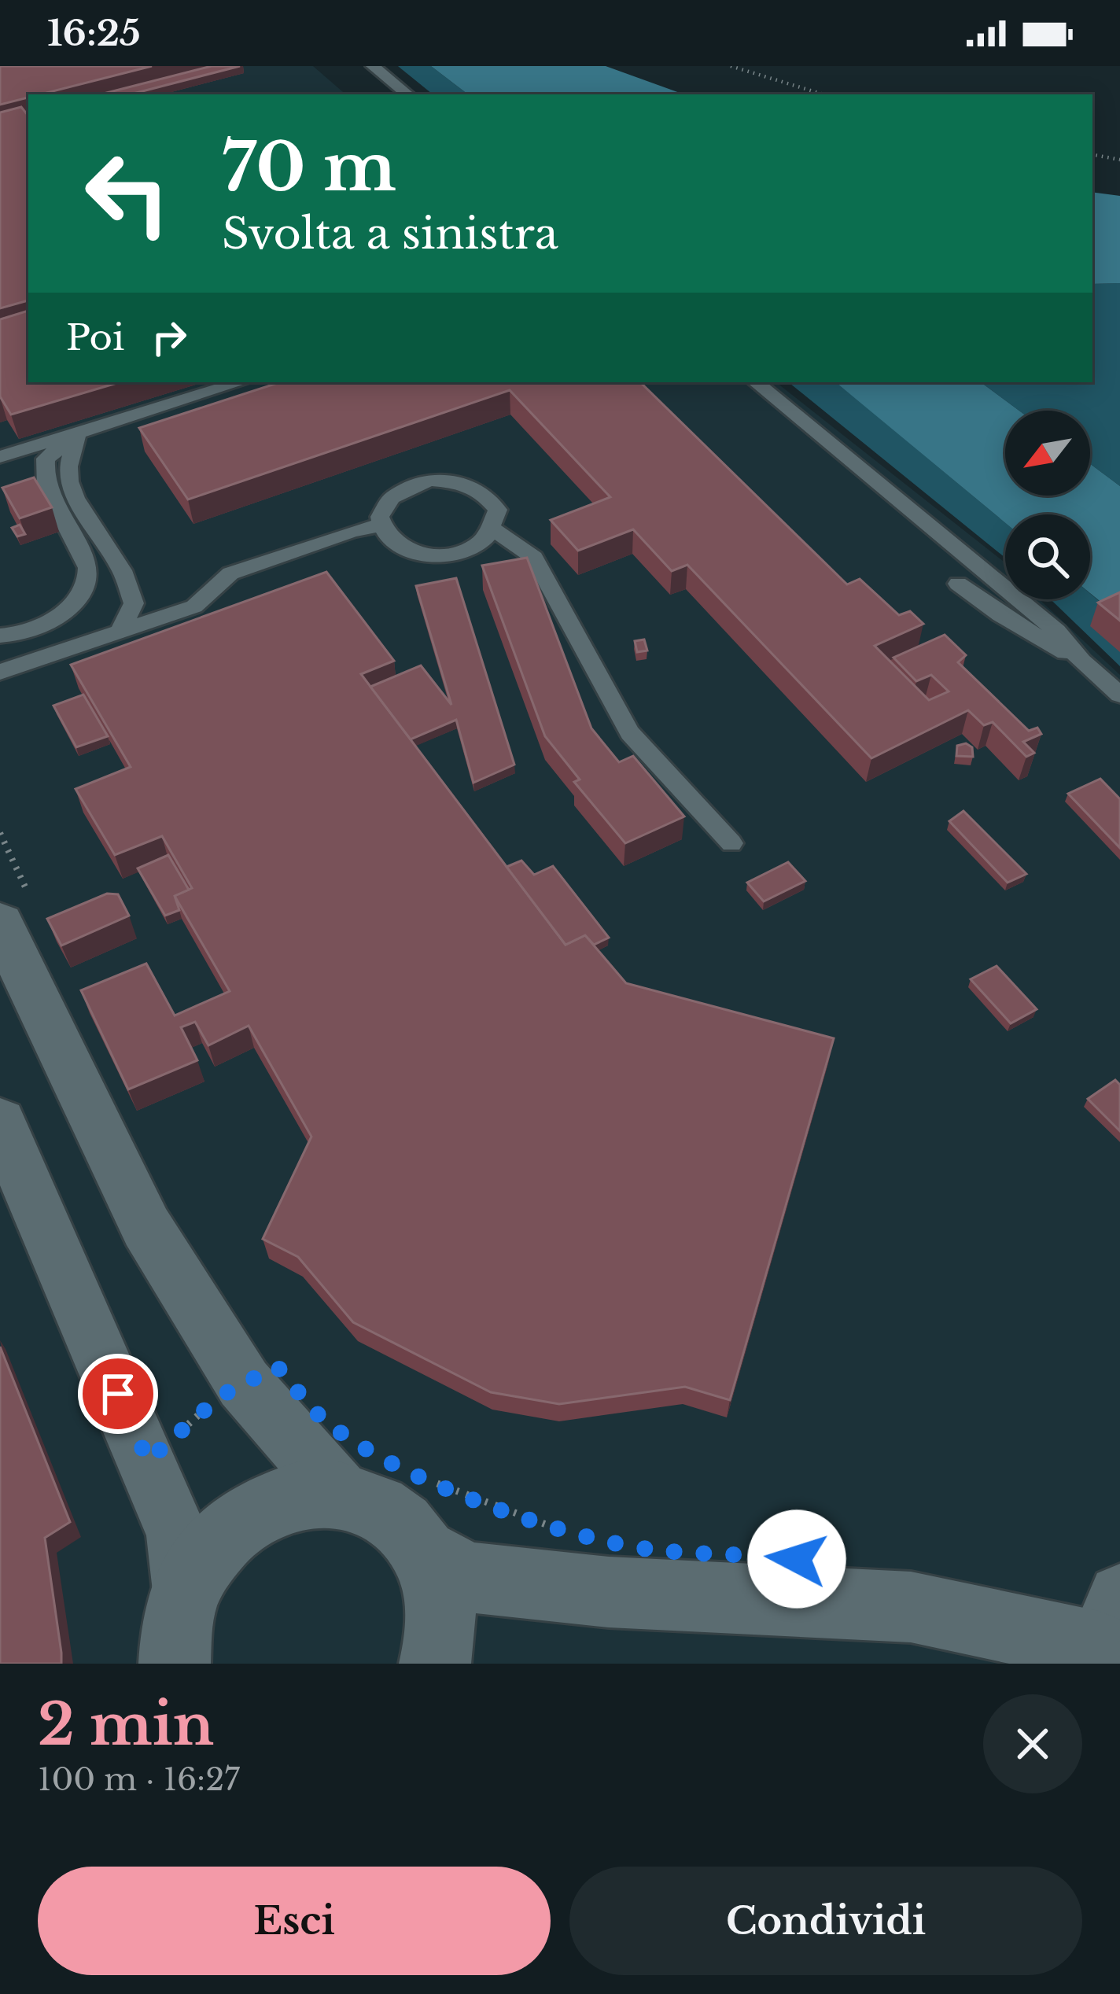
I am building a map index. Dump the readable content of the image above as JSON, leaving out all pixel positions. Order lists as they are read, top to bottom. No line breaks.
{"north":"bottom left","page":{"status":"16:25","turn":["70 m","Svolta a sinistra"],"then":"Poi","heading":["2 min","100 m · 16:27"],"buttons":["Esci","Condividi"]}}
